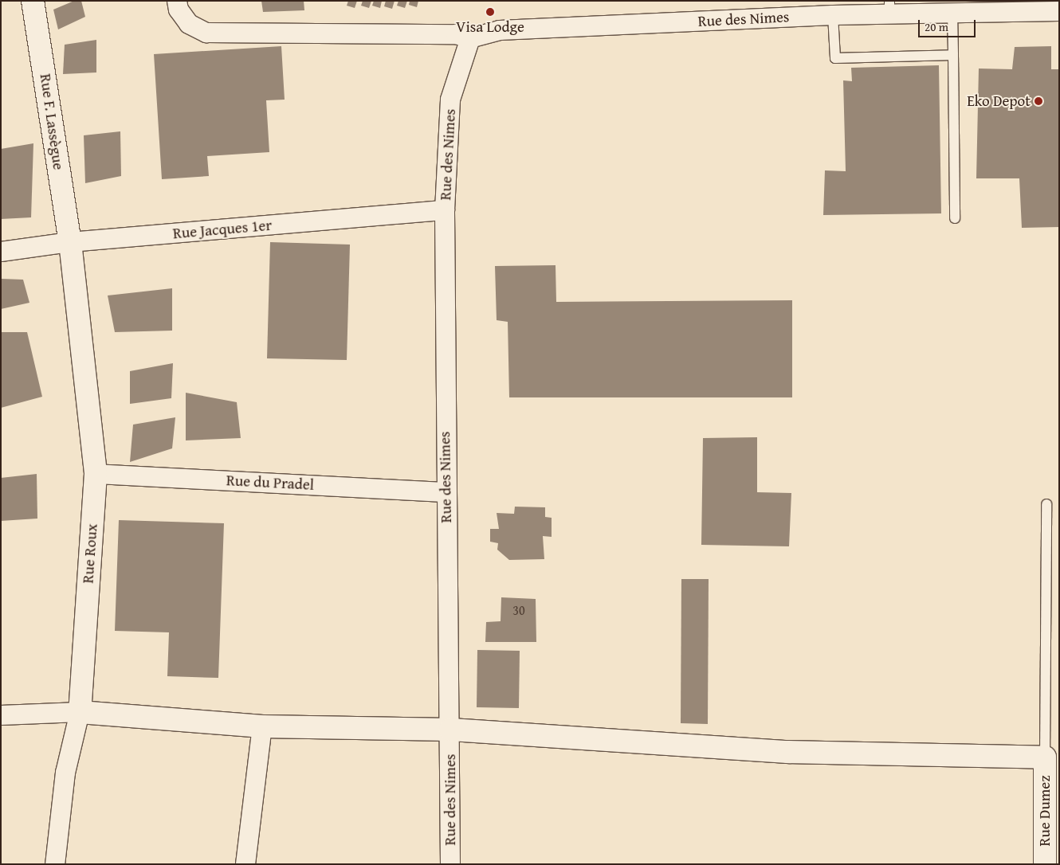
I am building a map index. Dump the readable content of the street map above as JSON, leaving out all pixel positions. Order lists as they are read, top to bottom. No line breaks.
{"streets":{"street":["Rue des Nimes","Rue F. Lassègue","Rue Jacques 1er","Rue du Pradel","Rue Roux","Rue Dumez"]},"crossings":[["Rue des Nimes","Rue Jacques 1er"],["Rue des Nimes","Rue du Pradel"],["Rue F. Lassègue","Rue Jacques 1er"],["Rue F. Lassègue","Rue Roux"],["Rue Jacques 1er","Rue Roux"],["Rue du Pradel","Rue Roux"]],"places":["Visa Lodge","Eko Depot"],"house_numbers":["30"],"scale_bar":"20 m"}
